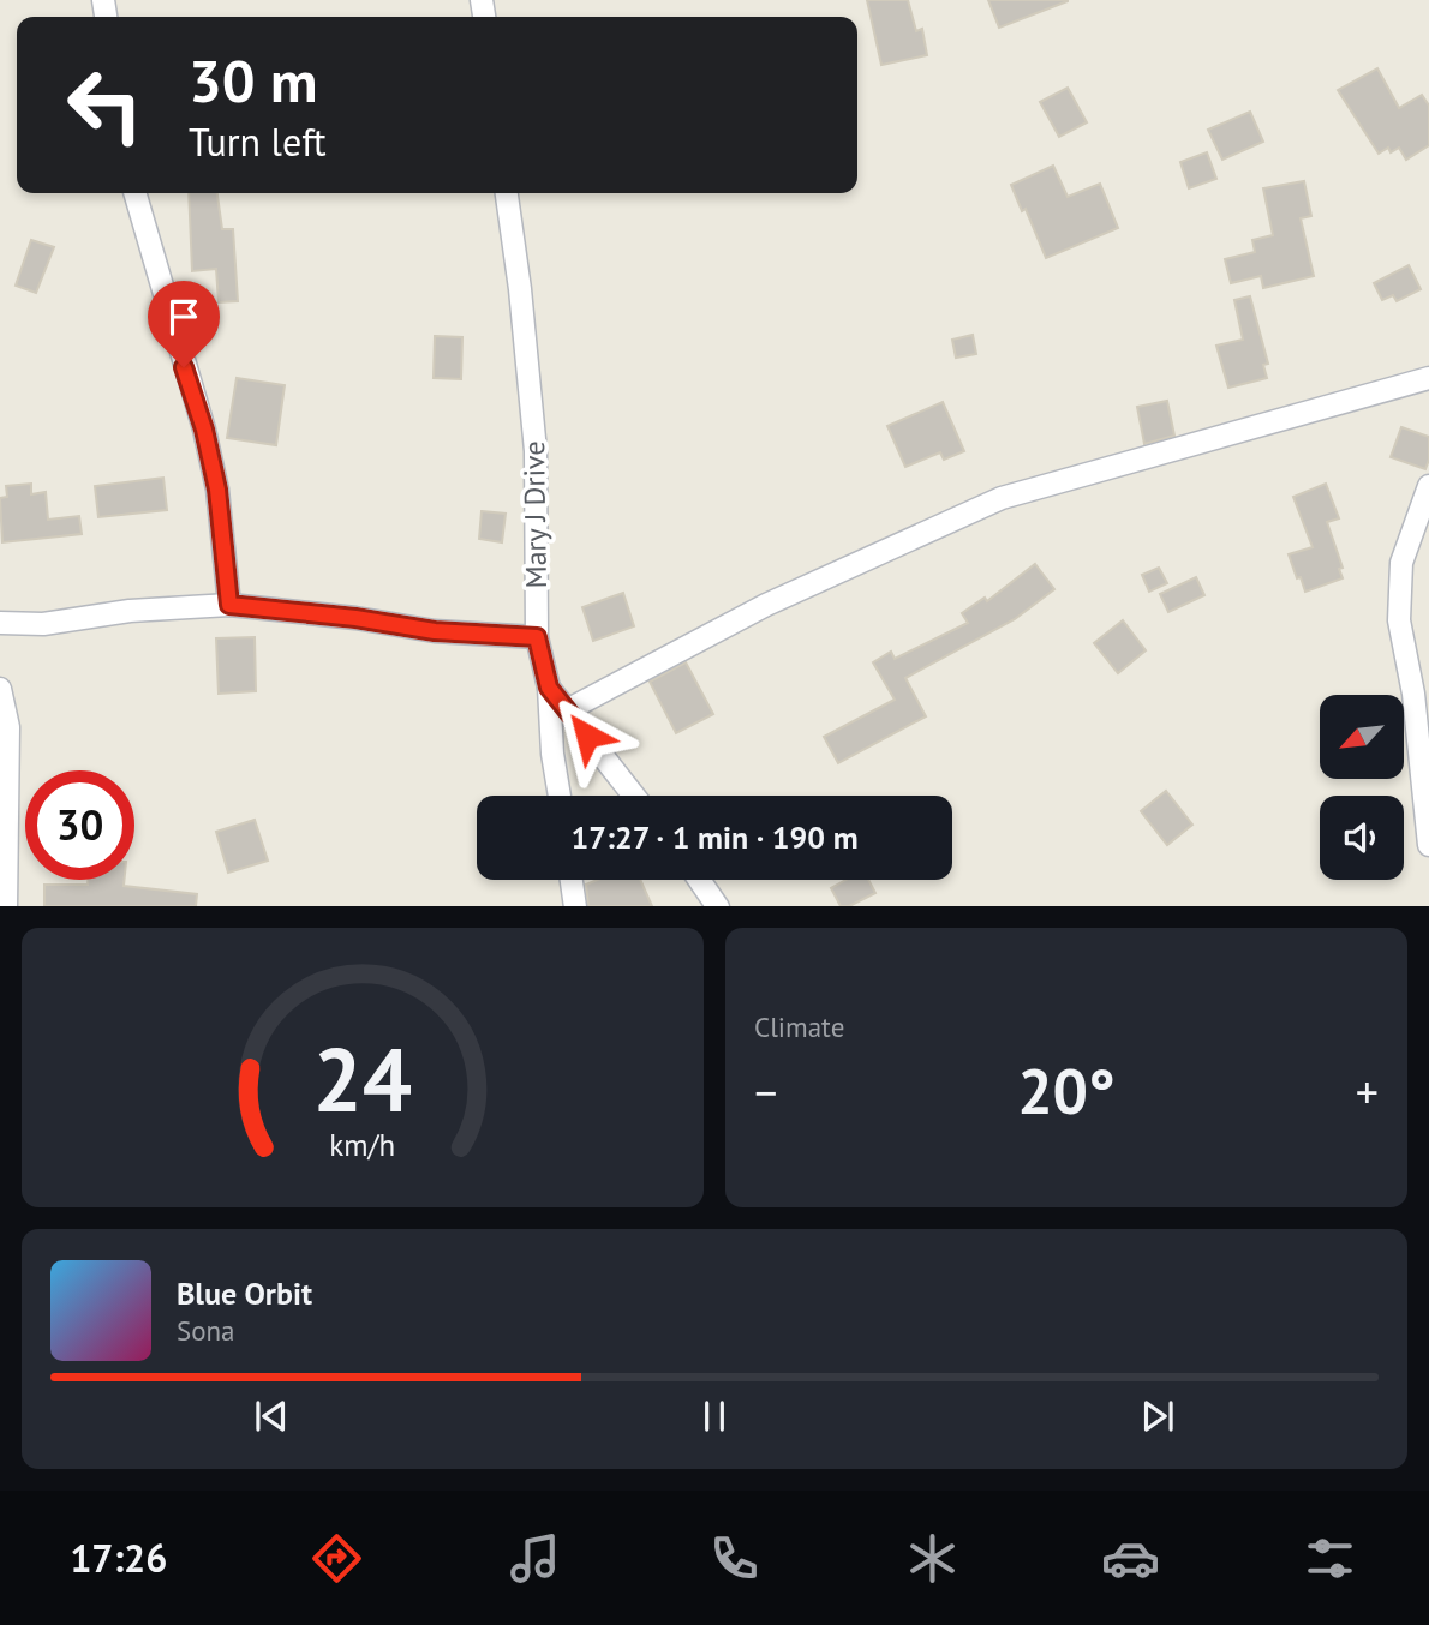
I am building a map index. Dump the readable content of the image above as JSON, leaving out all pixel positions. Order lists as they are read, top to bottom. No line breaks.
{"streets":{"street":["Mary J Drive"]},"north":"bottom left","page":{"turn":["30 m","Turn left"],"limit":"30","trip":"17:27 · 1 min · 190 m","tile":"Climate","heat":["−","20°","+"],"song":["Blue Orbit","Sona"],"tabs":"17:26","gauge":["24","km/h"]}}
